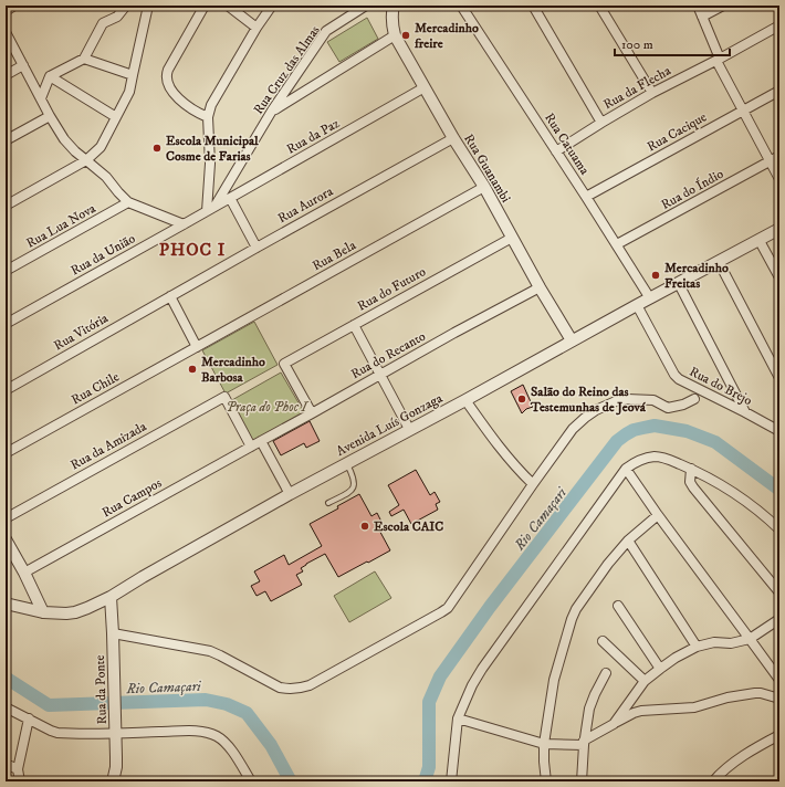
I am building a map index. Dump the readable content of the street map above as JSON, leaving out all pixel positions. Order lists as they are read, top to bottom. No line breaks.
{"streets":{"street":["Rua Cruz das Almas","Rua da Flecha","Rua Cacique","Rua da Paz","Rua Catuama","Rua Guanambi","Rua do Índio","Rua Aurora","Rua Lua Nova","Rua da União","Rua Bela","Rua do Futuro","Rua Vitória","Rua do Recanto","Rua do Brejo","Rua Chile","Avenida Luís Gonzaga","Rua da Amizada","Rua Campos","Rua da Ponte"]},"crossings":[["Rua Cruz das Almas","Rua da Paz"],["Rua Cruz das Almas","Rua da União"],["Rua da Flecha","Rua Catuama"],["Rua Cacique","Rua Catuama"],["Rua da Paz","Rua Guanambi"],["Rua da Paz","Rua da União"],["Rua Catuama","Rua do Índio"],["Rua Catuama","Avenida Luís Gonzaga"],["Rua Guanambi","Rua Aurora"],["Rua Guanambi","Rua Bela"],["Rua Guanambi","Rua do Futuro"],["Rua Guanambi","Rua do Recanto"],["Rua Guanambi","Avenida Luís Gonzaga"],["Rua Aurora","Rua Vitória"],["Rua Bela","Rua Chile"],["Rua do Futuro","Rua do Recanto"],["Rua do Recanto","Rua da Amizada"],["Rua do Recanto","Rua Campos"],["Rua do Brejo","Avenida Luís Gonzaga"],["Avenida Luís Gonzaga","Rua da Ponte"],["Rua da Amizada","Rua Campos"]],"districts":["PHOC I"],"water":["Rio Camaçari"],"parks":["Praça do Phoc I"],"places":["Mercadinho freire","Escola Municipal Cosme de Farias","Mercadinho Freitas","Mercadinho Barbosa","Salão do Reino das Testemunhas de Jeová","Escola CAIC"],"scale_bar":"100 m"}
